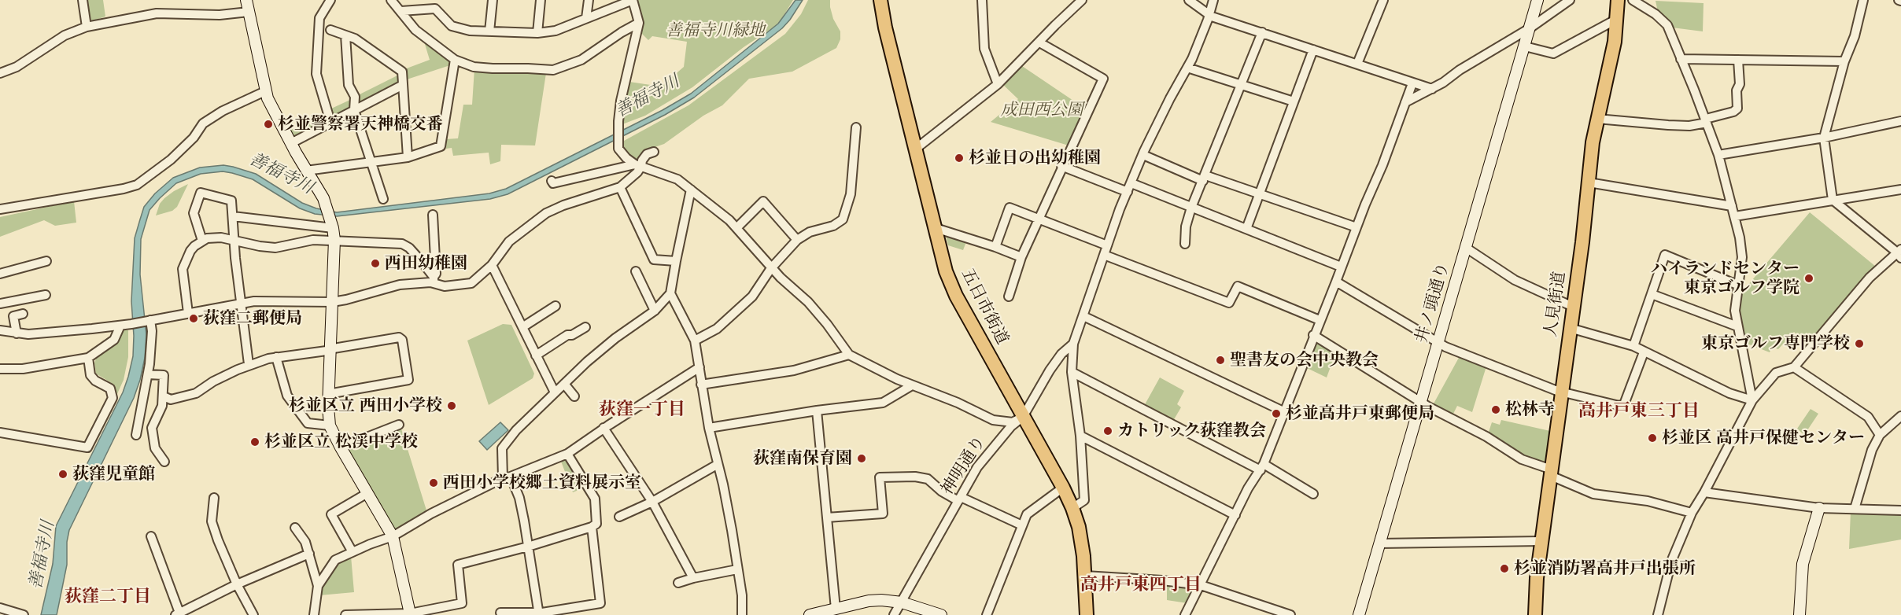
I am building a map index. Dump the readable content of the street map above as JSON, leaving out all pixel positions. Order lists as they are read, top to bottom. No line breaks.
{"streets":{"main road":["人見街道","五日市街道"],"street":["井ノ頭通り","神明通り"]},"crossings":[["五日市街道","神明通り"]],"districts":["荻窪一丁目","高井戸東三丁目","高井戸東四丁目","荻窪二丁目"],"water":["善福寺川"],"parks":["善福寺川緑地","成田西公園"],"places":["杉並警察署天神橋交番","杉並日の出幼稚園","西田幼稚園","ハイランドセンター 東京ゴルフ学院","荻窪二郵便局","東京ゴルフ専門学校","聖書友の会中央教会","杉並区立 西田小学校","松林寺","杉並高井戸東郵便局","カトリック荻窪教会","杉並区 高井戸保健センター","杉並区立 松渓中学校","荻窪南保育園","荻窪児童館","西田小学校郷土資料展示室","杉並消防署高井戸出張所"]}
